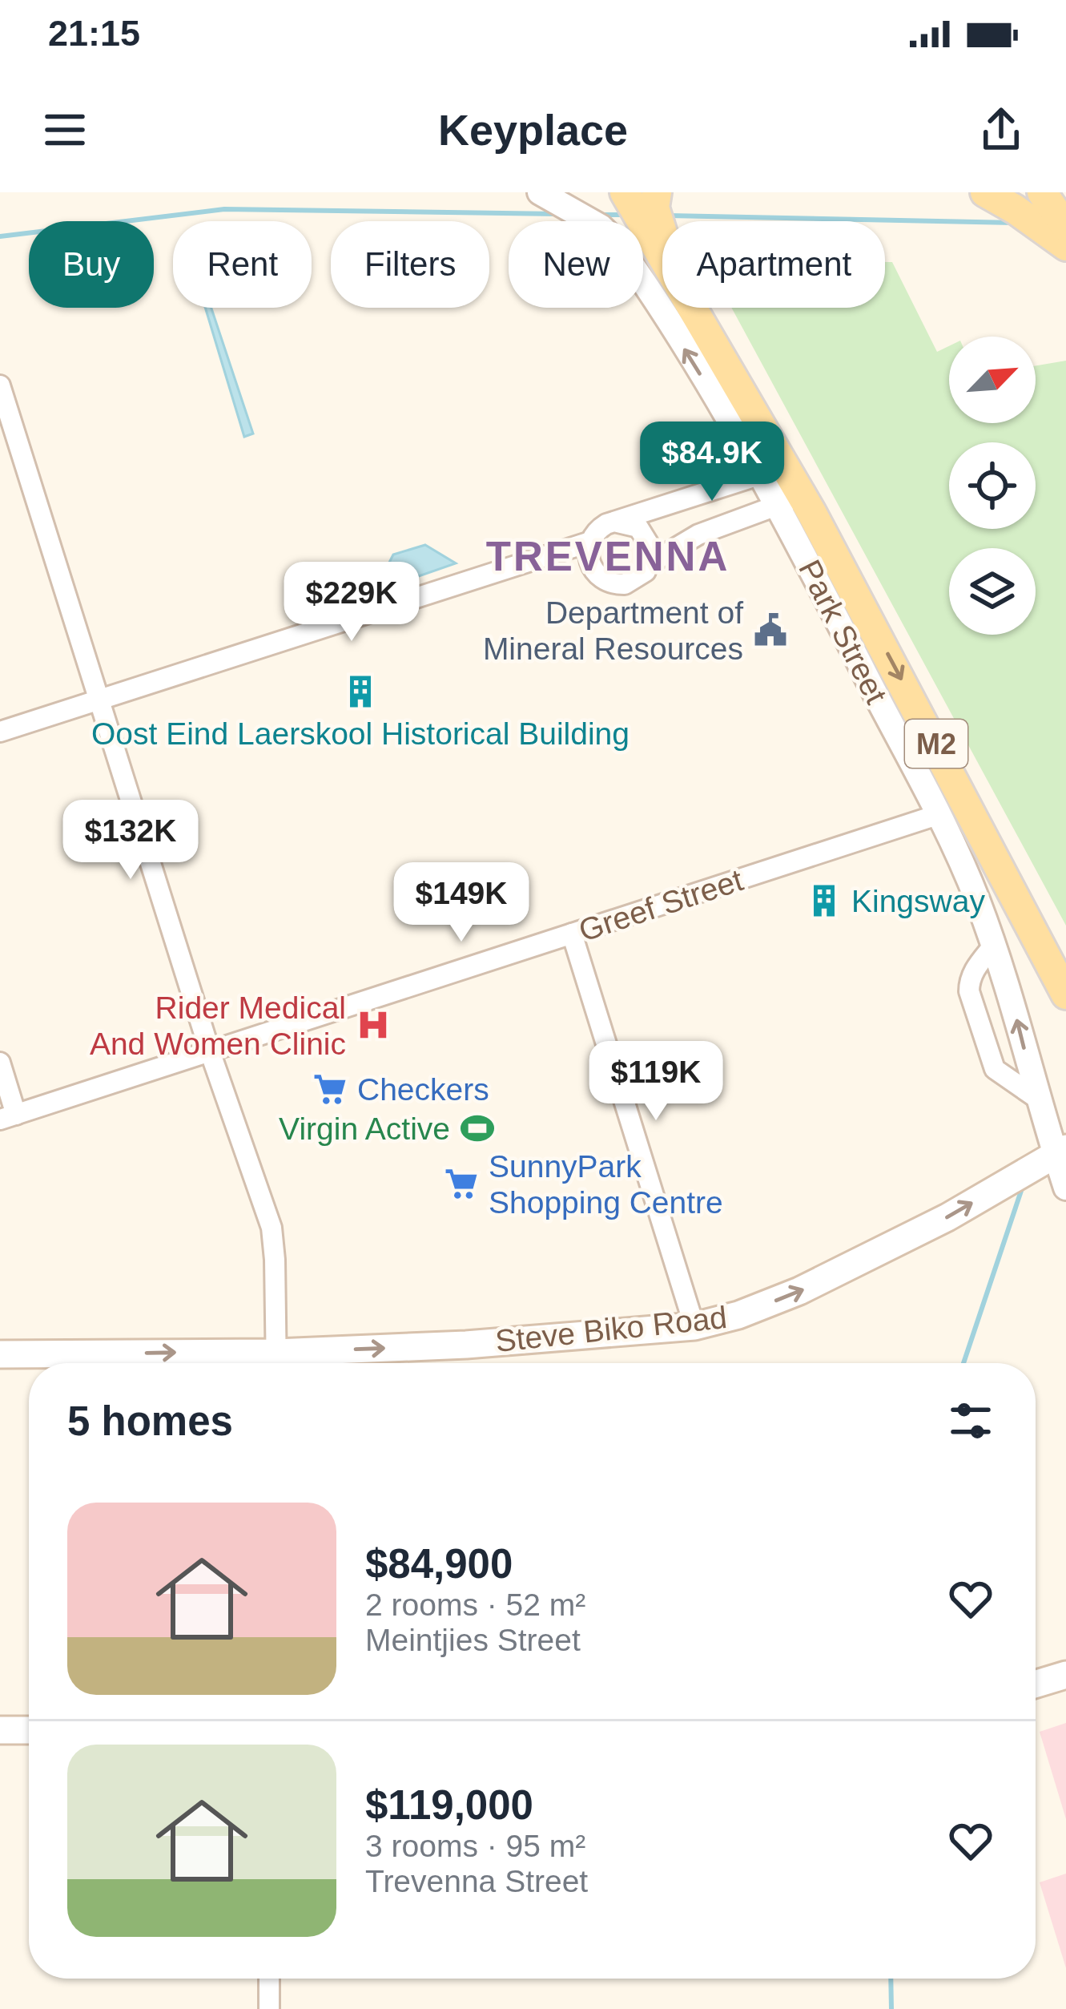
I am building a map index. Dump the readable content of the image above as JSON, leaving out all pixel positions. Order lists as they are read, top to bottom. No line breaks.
{"streets":{"main road":["M2","Steve Biko Road"],"street":["Park Street","Greef Street"]},"crossings":[["Park Street","M2"],["Park Street","Greef Street"],["Park Street","Steve Biko Road"]],"one_way":["Steve Biko Road"],"districts":["TREVENNA"],"places":{"public building":["Department of Mineral Resources"],"building":["Oost Eind Laerskool Historical Building","Kingsway"],"hospital":["Rider Medical And Women Clinic"],"supermarket":["Checkers","SunnyPark Shopping Centre"],"sports":["Virgin Active"]},"north":"top right","page":{"status":"21:15","header":"Keyplace","chip":["Buy","Rent","Filters","New","Apartment"],"price":["$84.9K","$229K","$132K","$149K","$119K"],"heading":"5 homes","list":[{"name":"$84,900","note":"2 rooms · 52 m² · Meintjies Street"},{"name":"$119,000","note":"3 rooms · 95 m² · Trevenna Street"}]}}
